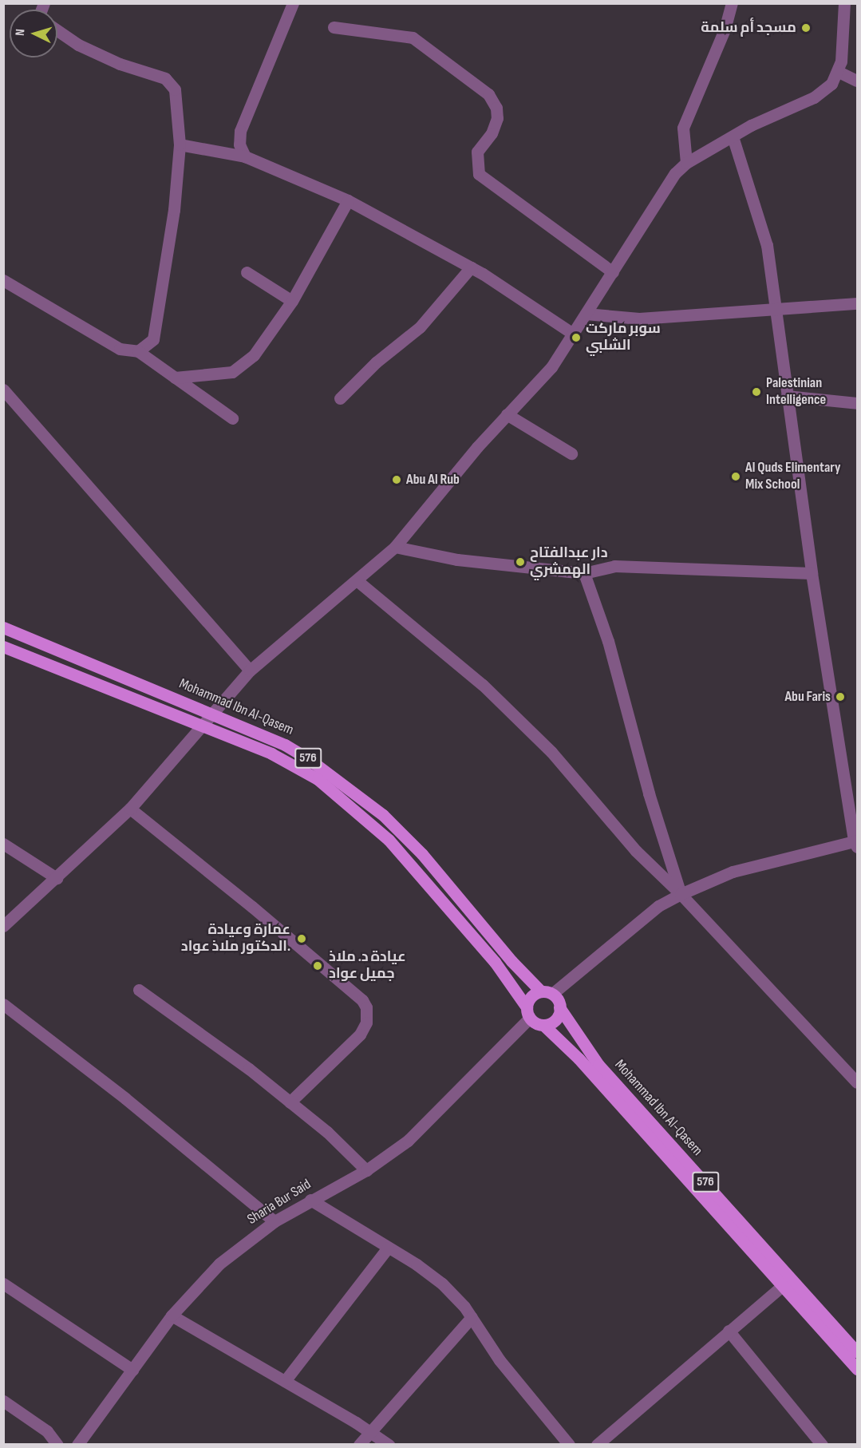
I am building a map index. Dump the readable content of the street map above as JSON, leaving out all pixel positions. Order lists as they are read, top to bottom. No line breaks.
{"streets":{"main road":["Mohammad Ibn Al-Qasem","576"],"street":["Sharia Bur Said"]},"crossings":[["Mohammad Ibn Al-Qasem","Sharia Bur Said"]],"places":["مسجد أم سلمة","سوبر ماركت الشلبي","Palestinian Intelligence","Al Quds Elimentary Mix School","Abu Al Rub","دار عبدالفتاح الهمشري","Abu Faris","عمارة وعيادة الدكتور ملاذ عواد.","عيادة د. ملاذ جميل عواد"],"north":"left"}
